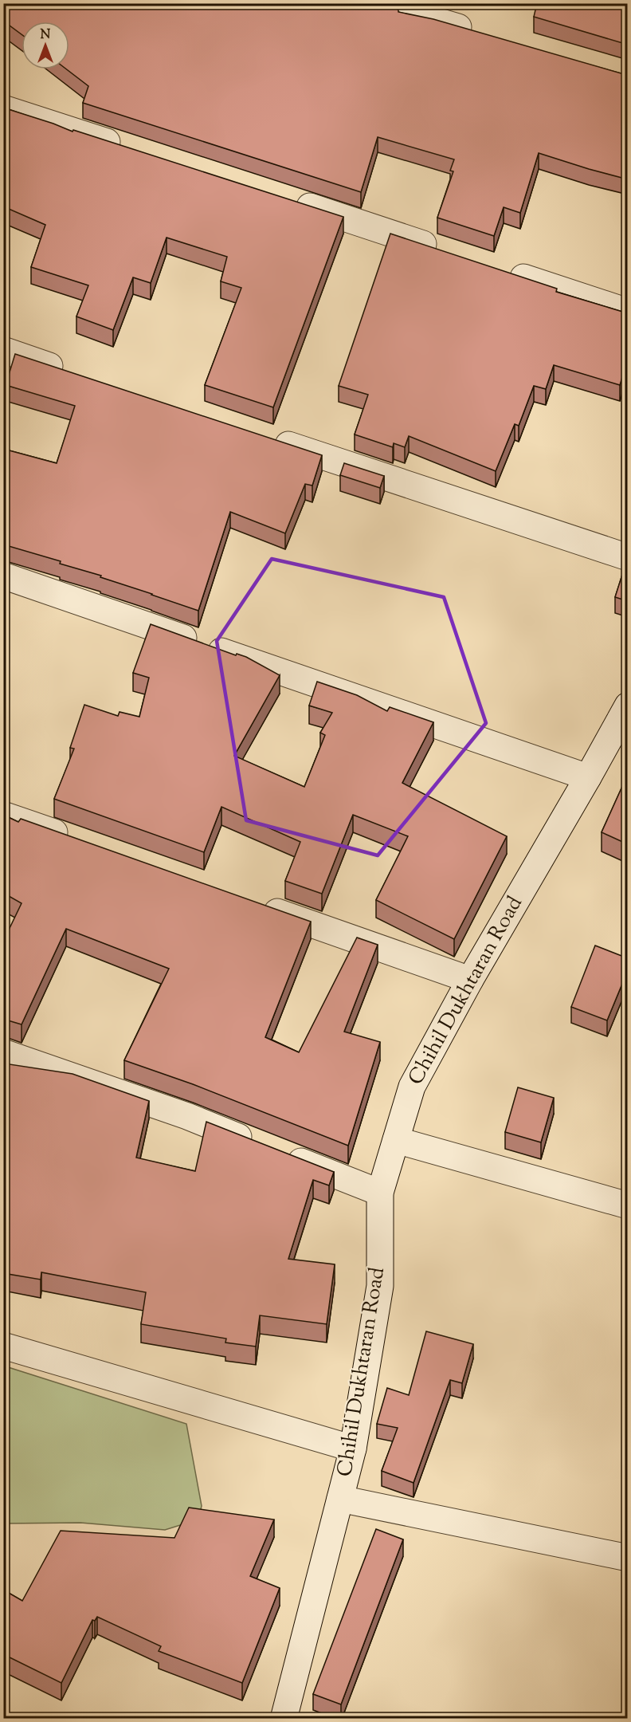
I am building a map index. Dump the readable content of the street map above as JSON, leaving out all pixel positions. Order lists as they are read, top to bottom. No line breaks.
{"streets":{"street":["Chihil Dukhtaran Road"]},"north":"top"}
